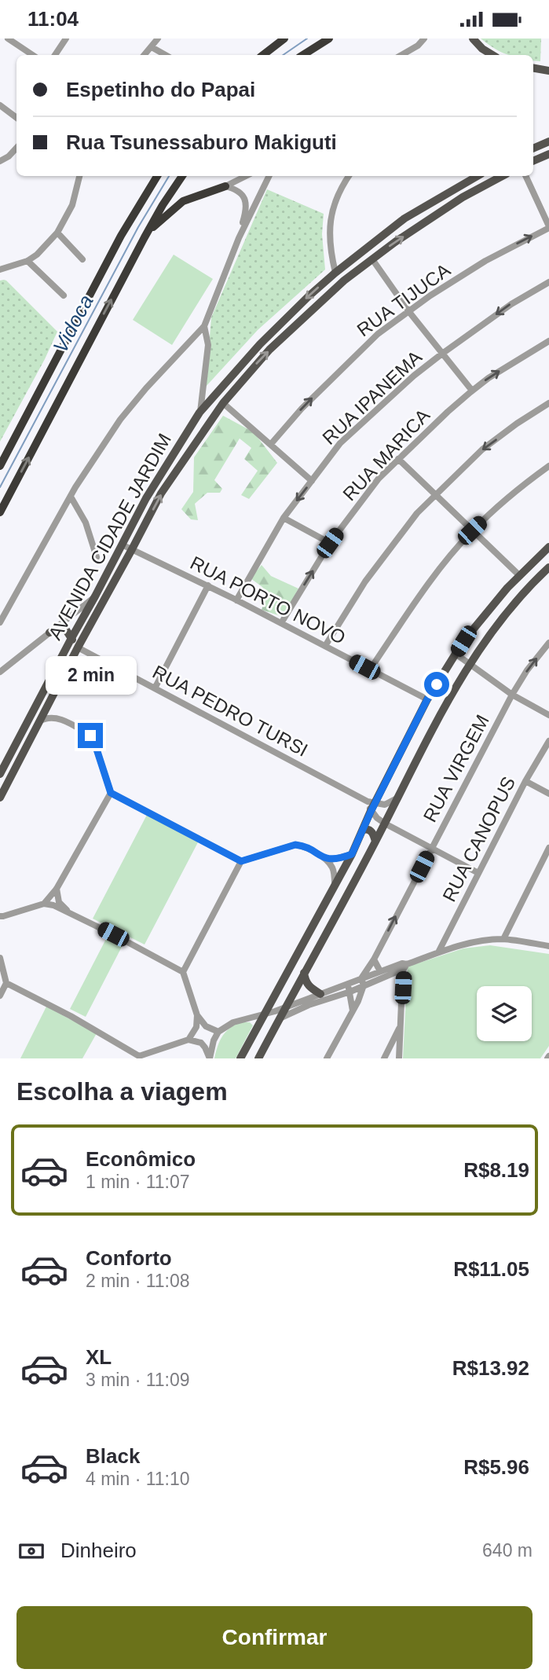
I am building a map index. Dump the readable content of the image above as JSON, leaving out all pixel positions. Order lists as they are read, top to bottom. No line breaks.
{"streets":{"main road":["AVENIDA CIDADE JARDIM"],"street":["RUA TIJUCA","RUA IPANEMA","RUA MARICA","RUA PORTO NOVO","RUA PEDRO TURSI","RUA VIRGEM","RUA CANOPUS"]},"crossings":[["RUA IPANEMA","RUA PORTO NOVO"],["RUA MARICA","RUA PORTO NOVO"],["AVENIDA CIDADE JARDIM","RUA PORTO NOVO"],["AVENIDA CIDADE JARDIM","RUA PEDRO TURSI"]],"one_way":["RUA TIJUCA","RUA IPANEMA","RUA VIRGEM"],"water":["Vidoca"],"page":{"status":"11:04","banner":["Espetinho do Papai","Rua Tsunessaburo Makiguti"],"bubble":"2 min","heading":"Escolha a viagem","list":[{"name":"Econômico","note":"1 min · 11:07","value":"R$8.19"},{"name":"Conforto","note":"2 min · 11:08","value":"R$11.05"},{"name":"XL","note":"3 min · 11:09","value":"R$13.92"},{"name":"Black","note":"4 min · 11:10","value":"R$5.96"}],"pay":["Dinheiro","640 m"],"buttons":"Confirmar"}}
